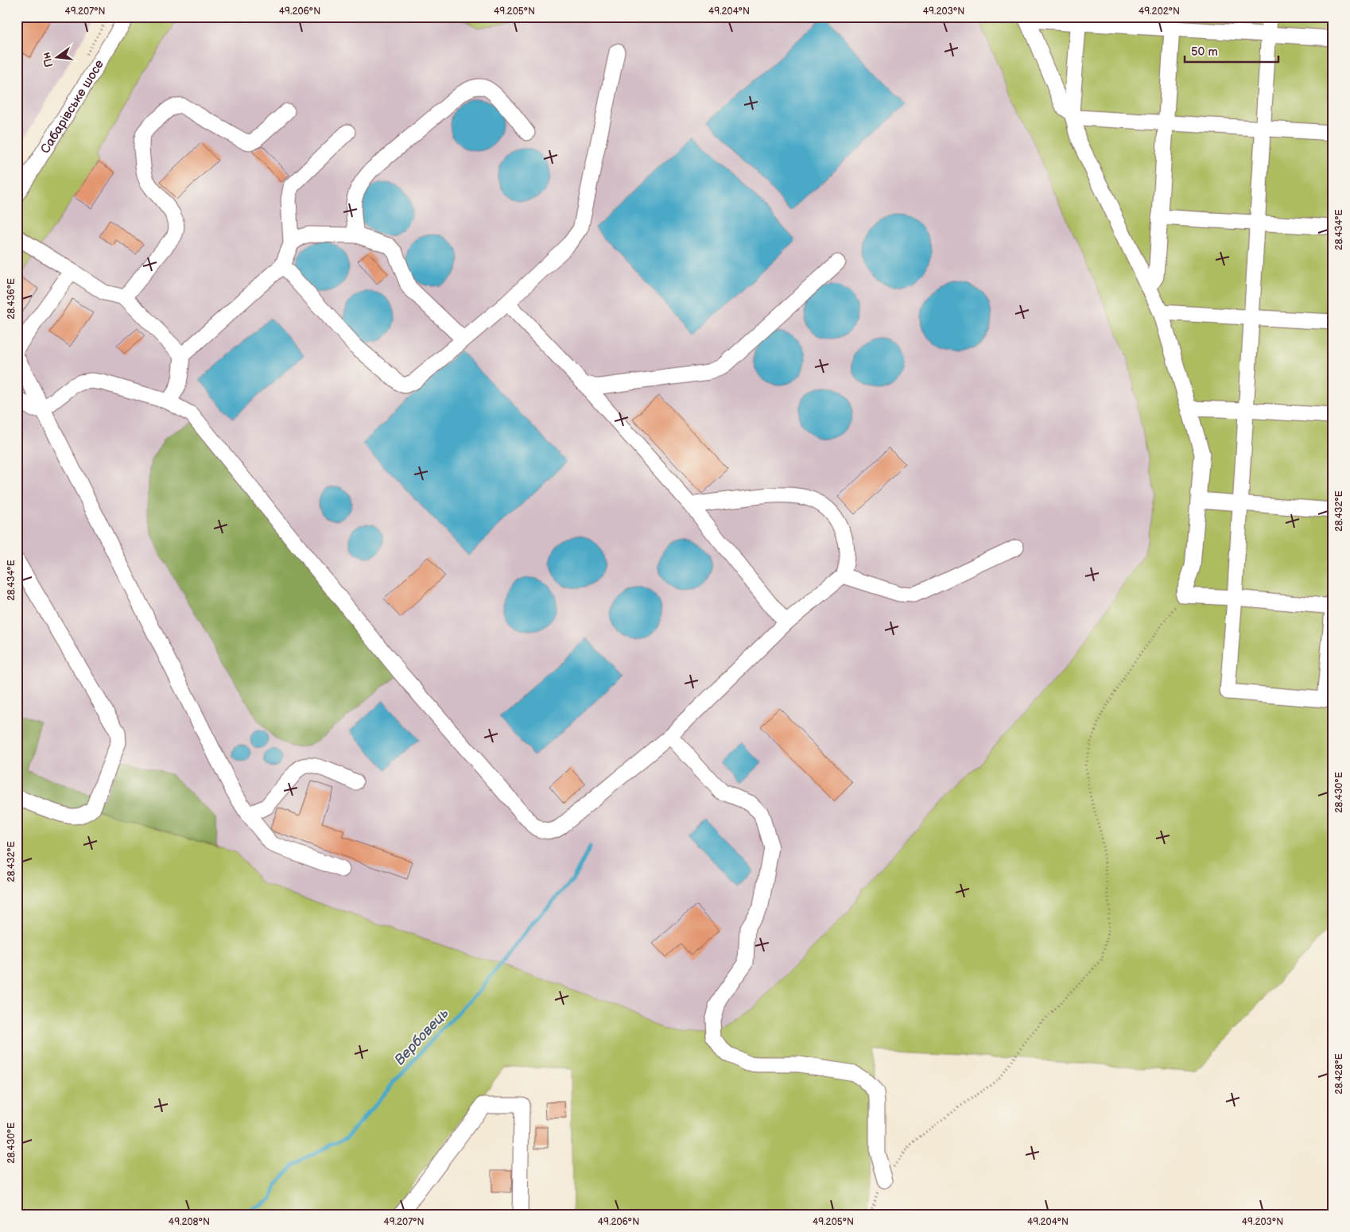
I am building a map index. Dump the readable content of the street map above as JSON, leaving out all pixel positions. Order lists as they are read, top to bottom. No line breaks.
{"streets":{"street":["Сабарівське шосе"]},"water":["Вербовець"],"scale_bar":"50 m","north":"left","coordinates":["49.207°N","49.206°N","49.205°N","49.204°N","49.203°N","49.202°N","28.434°E","28.436°E","28.432°E","28.430°E","28.428°E","49.208°N"]}
